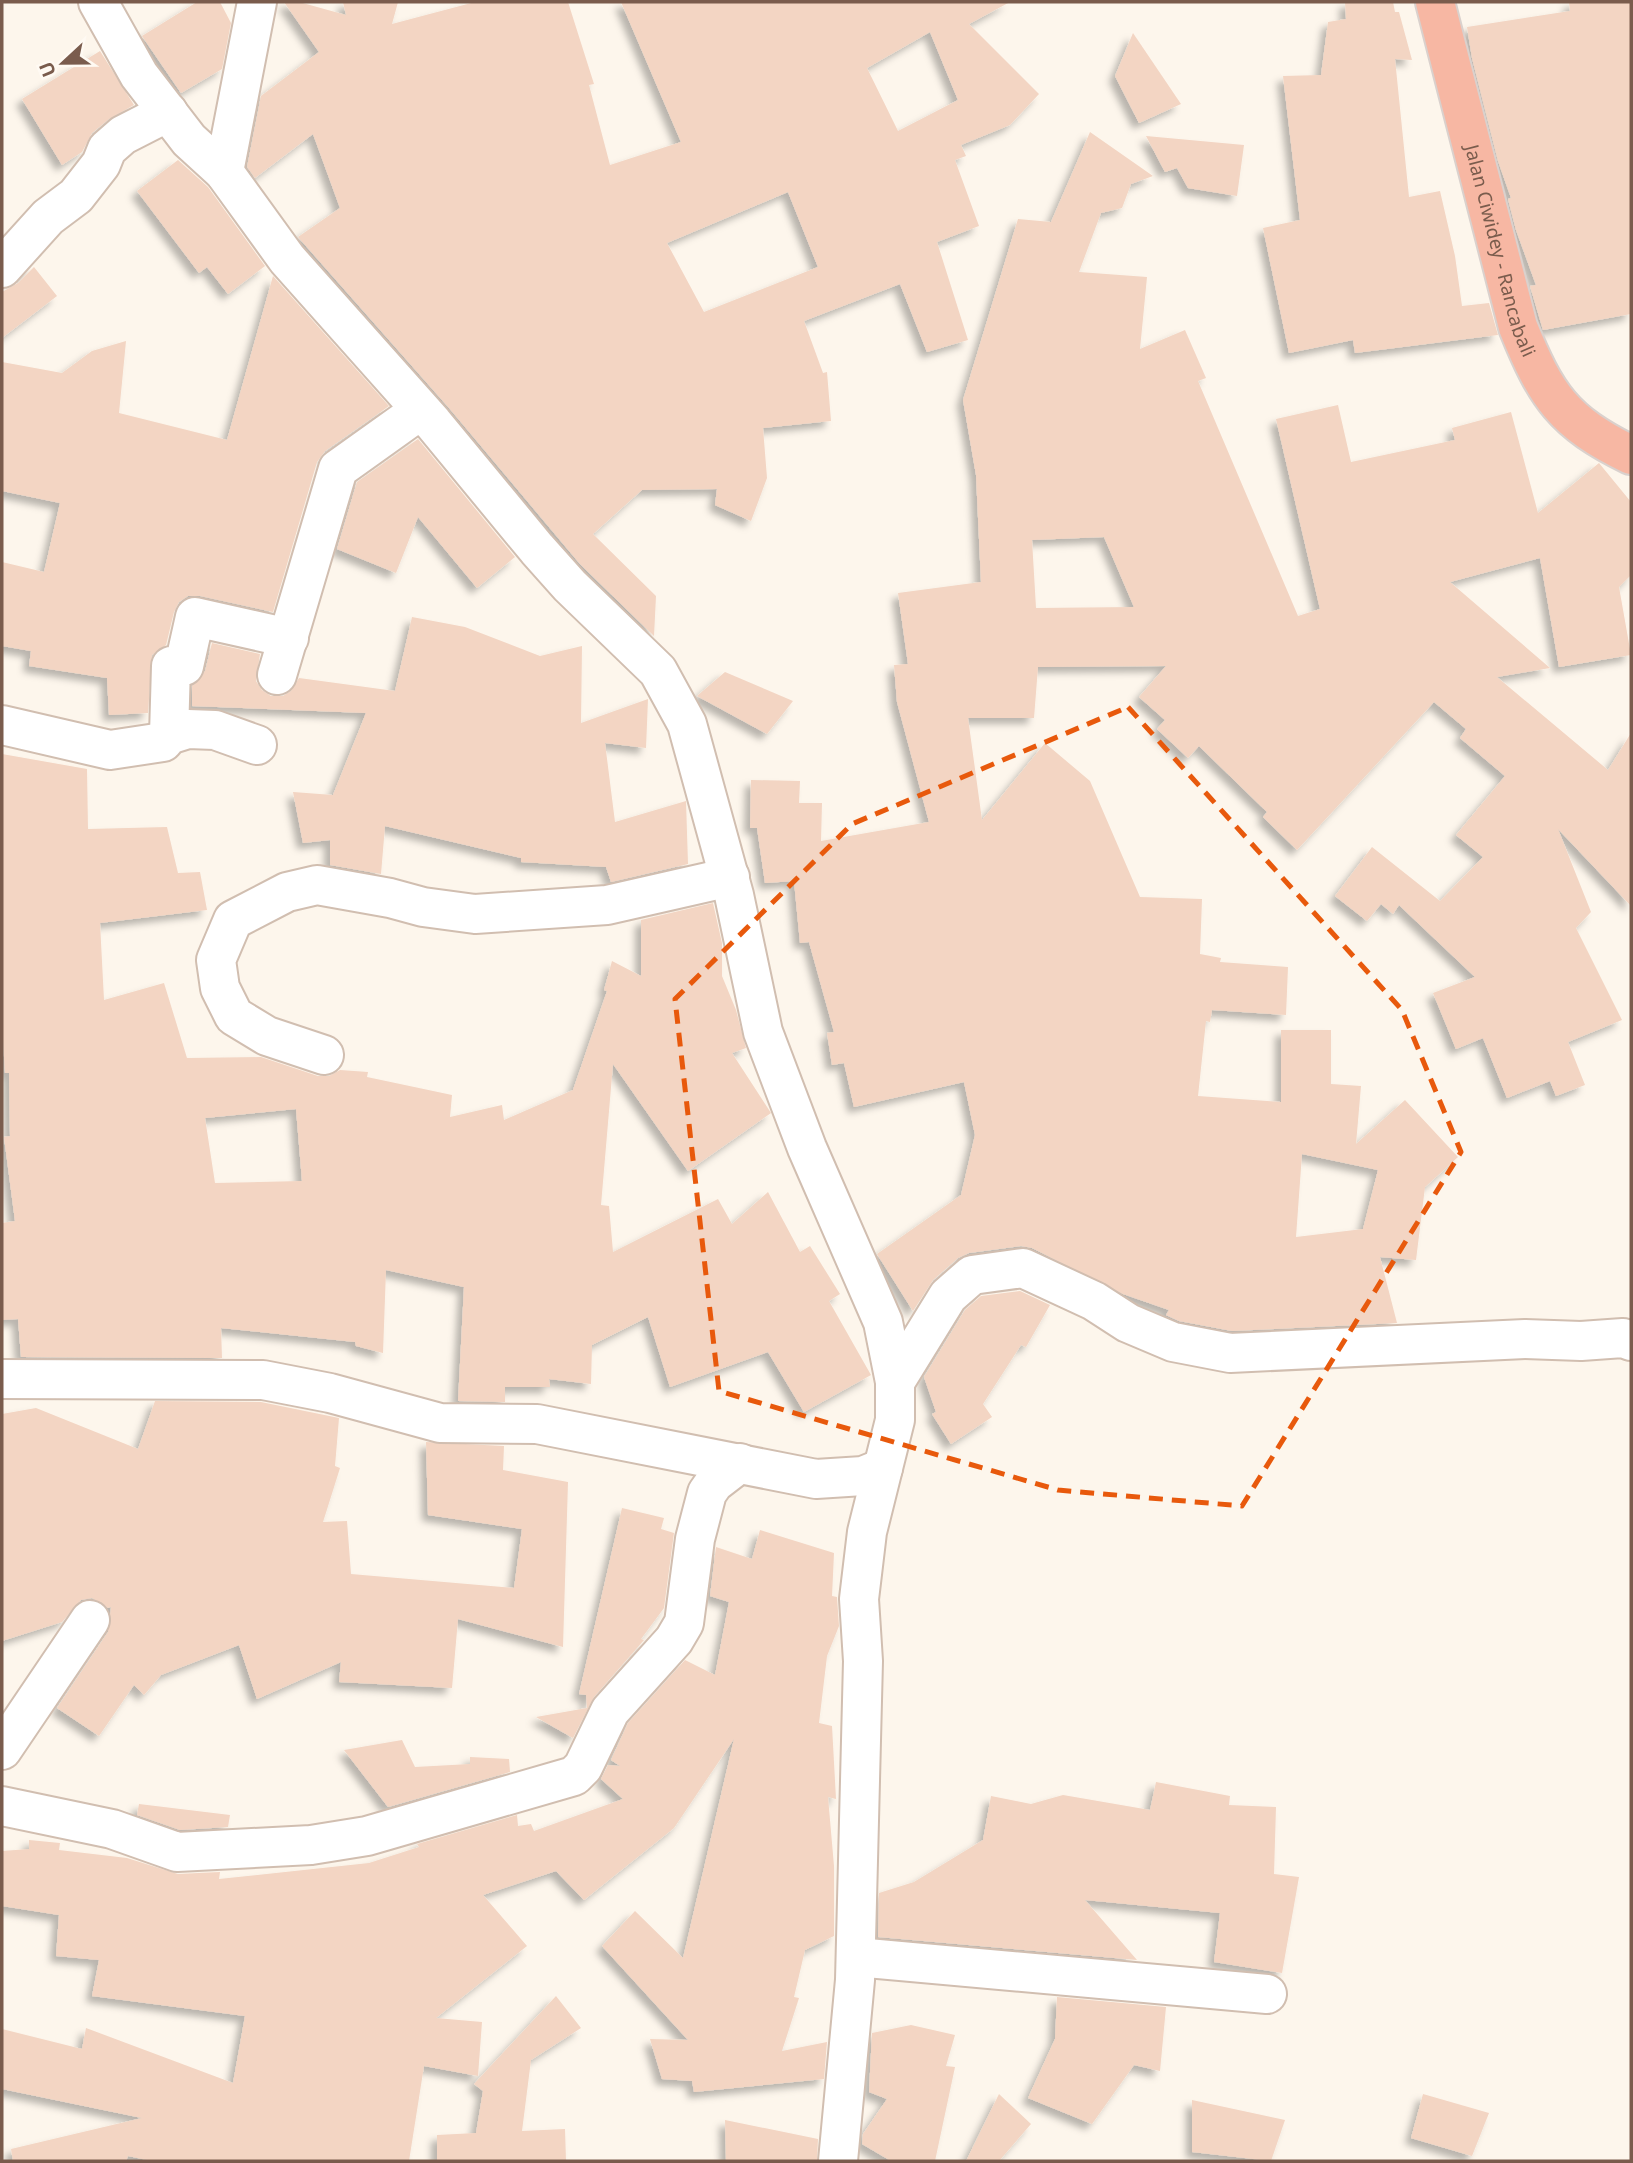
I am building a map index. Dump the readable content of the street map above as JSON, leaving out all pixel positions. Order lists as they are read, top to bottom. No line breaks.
{"streets":{"highway":["Jalan Ciwidey - Rancabali"]},"north":"left"}
